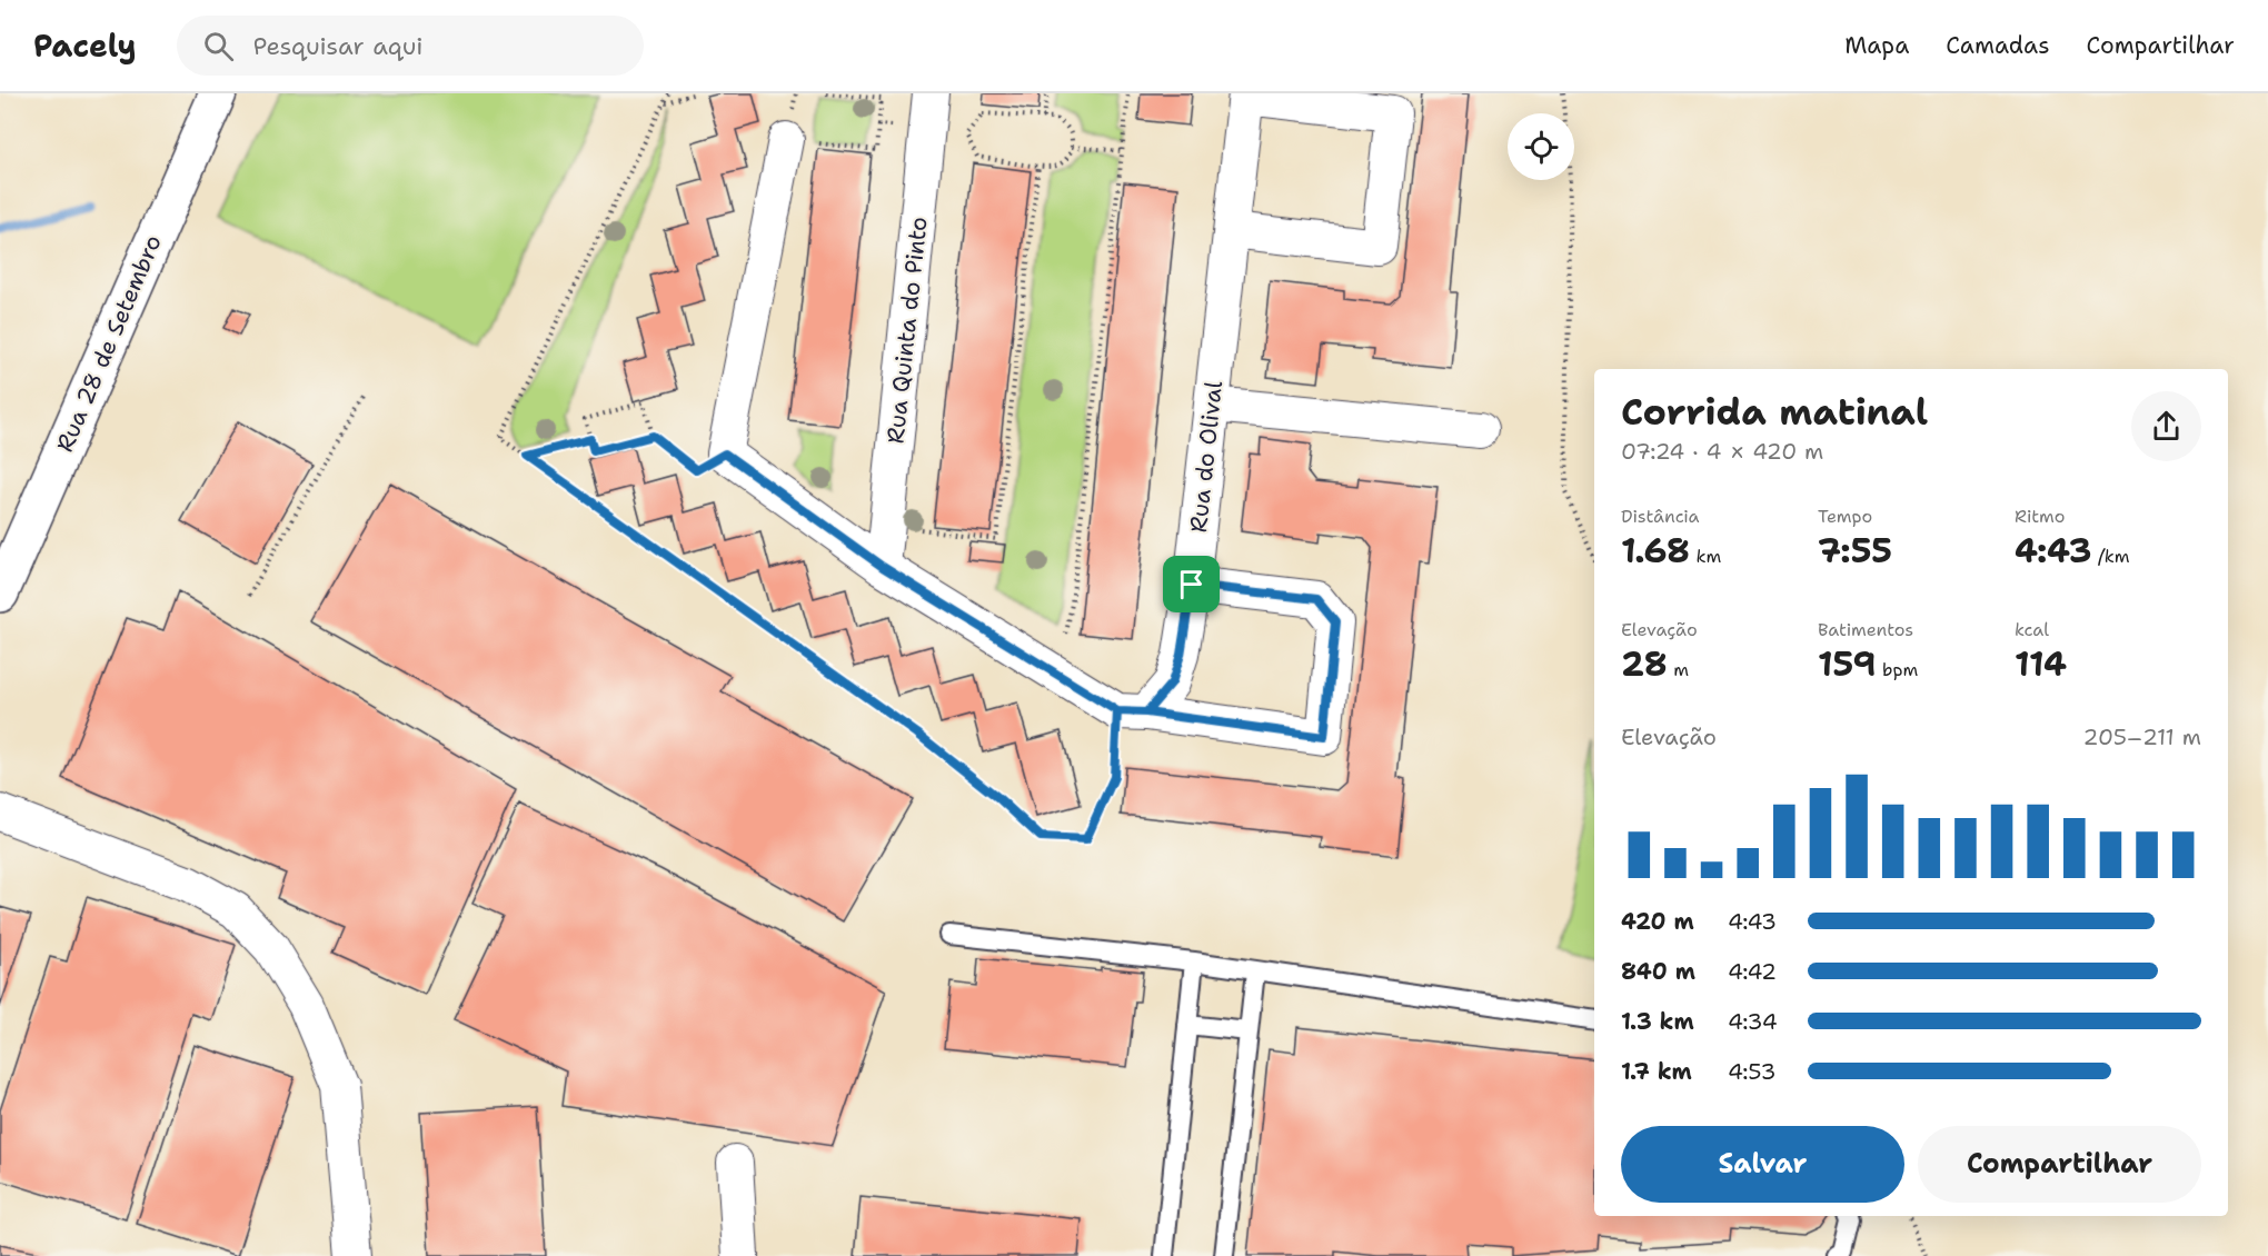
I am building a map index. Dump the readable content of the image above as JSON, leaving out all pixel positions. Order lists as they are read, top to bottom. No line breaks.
{"streets":{"main road":["Rua 28 de Setembro"],"street":["Rua Quinta do Pinto","Rua do Olival"]},"page":{"header":"Pacely","search":"Pesquisar aqui","nav":["Mapa","Camadas","Compartilhar"],"heading":["Corrida matinal","07:24 · 4 × 420 m"],"stats":[["Distância","1.68 km"],["Tempo","7:55"],["Ritmo","4:43 /km"],["Elevação","28 m"],["Batimentos","159 bpm"],["kcal","114"]],"chart":["Elevação","205–211 m"],"list":[{"name":"420 m","note":"4:43"},{"name":"840 m","note":"4:42"},{"name":"1.3 km","note":"4:34"},{"name":"1.7 km","note":"4:53"}],"buttons":["Salvar","Compartilhar"]}}
